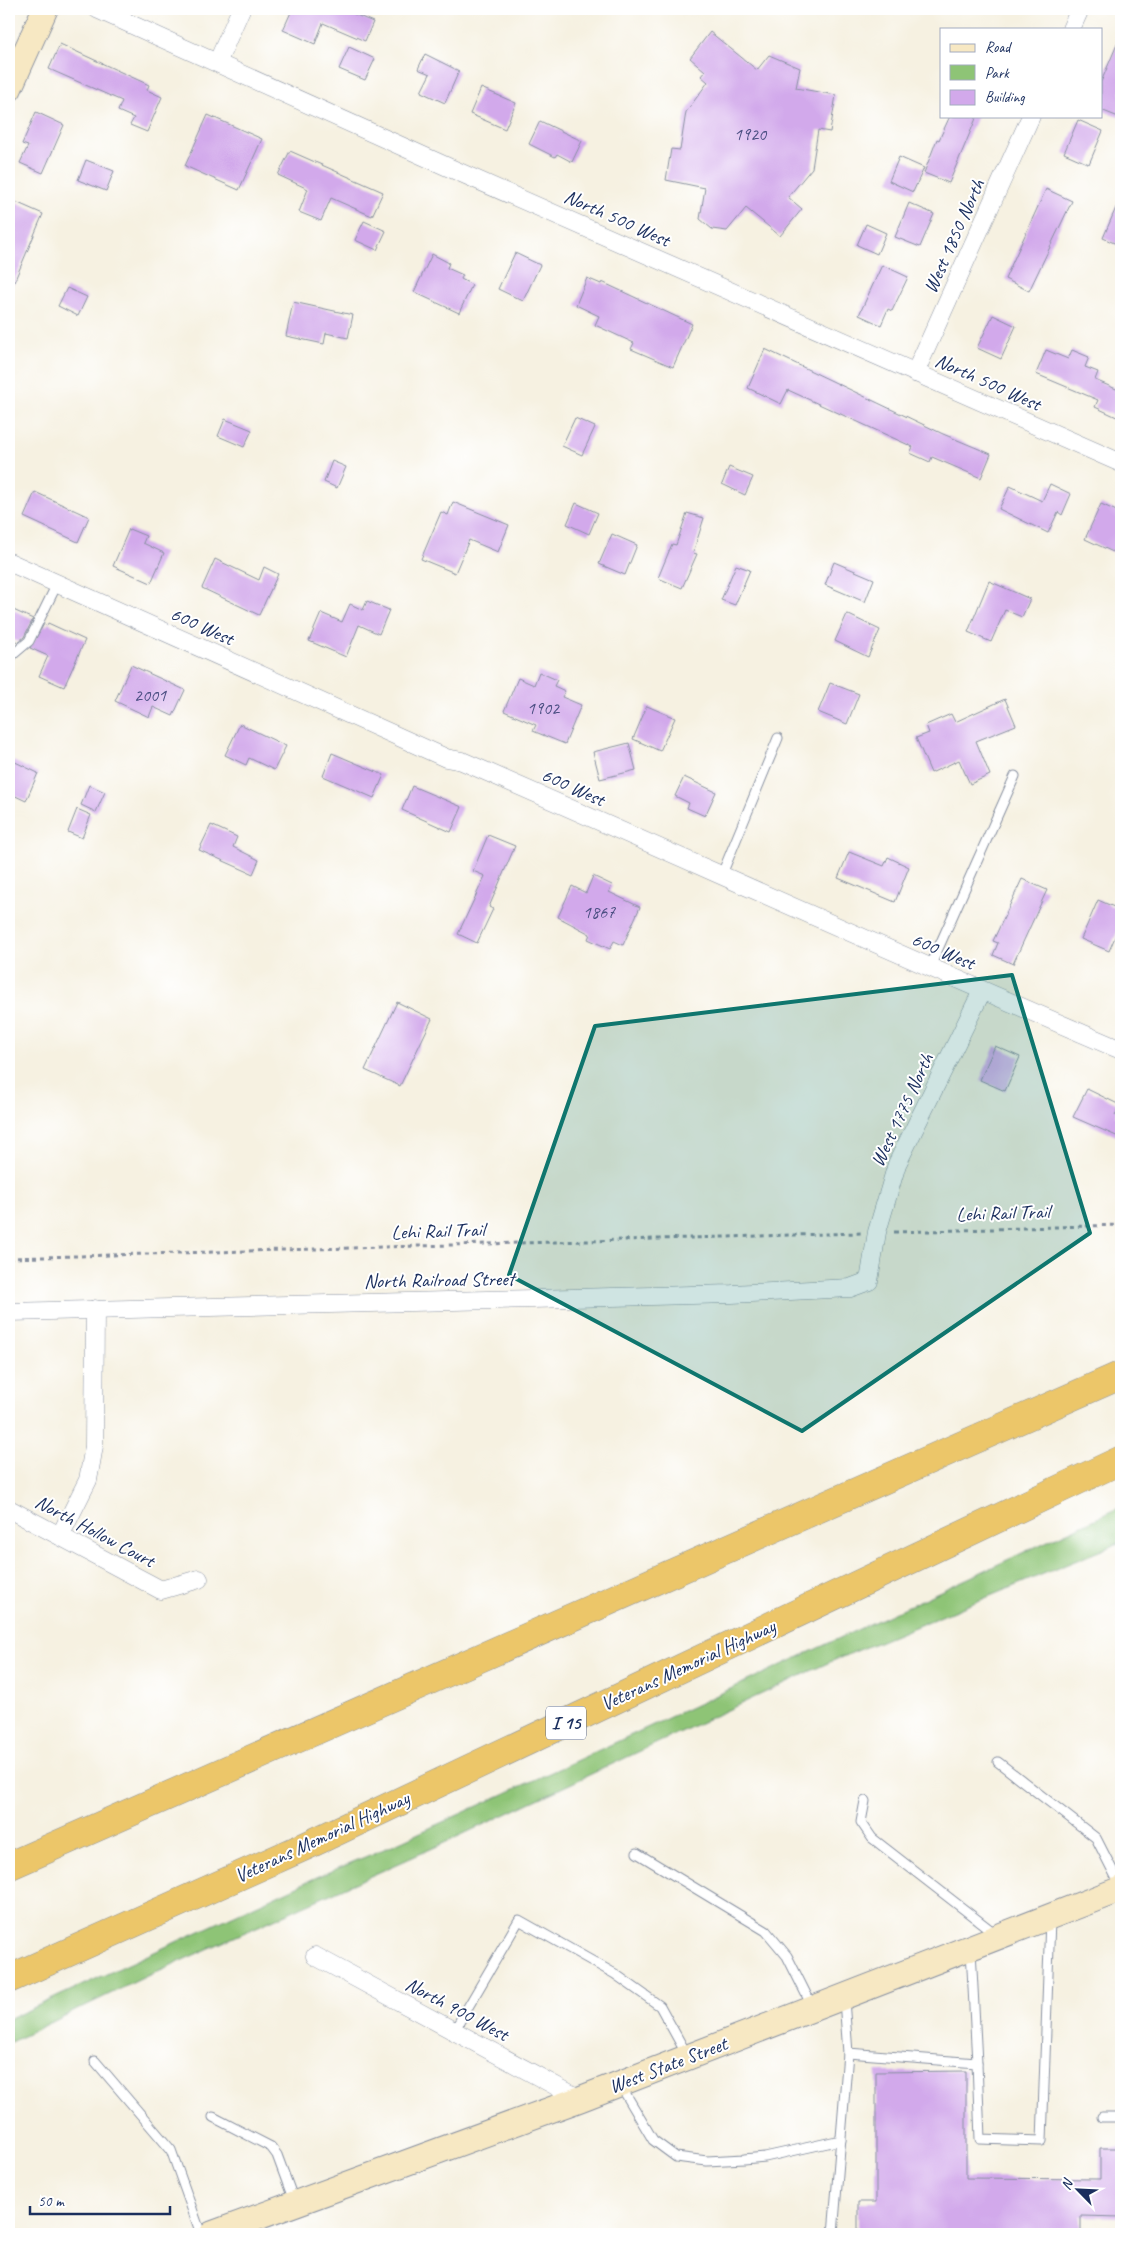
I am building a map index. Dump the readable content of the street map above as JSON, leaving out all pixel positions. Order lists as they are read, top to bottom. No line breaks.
{"streets":{"highway":["Veterans Memorial Highway","I 15"],"main road":["West State Street"],"street":["North 500 West","West 1850 North","600 West","West 1775 North","North Railroad Street","North Hollow Court","North 900 West"],"path":["Lehi Rail Trail"]},"crossings":[["North 500 West","West 1850 North"],["600 West","West 1775 North"],["West 1775 North","North Railroad Street"],["North 900 West","West State Street"]],"house_numbers":["1920","2001","1902","1867"],"legend":["Road","Park","Building"],"scale_bar":"50 m","north":"top left"}
